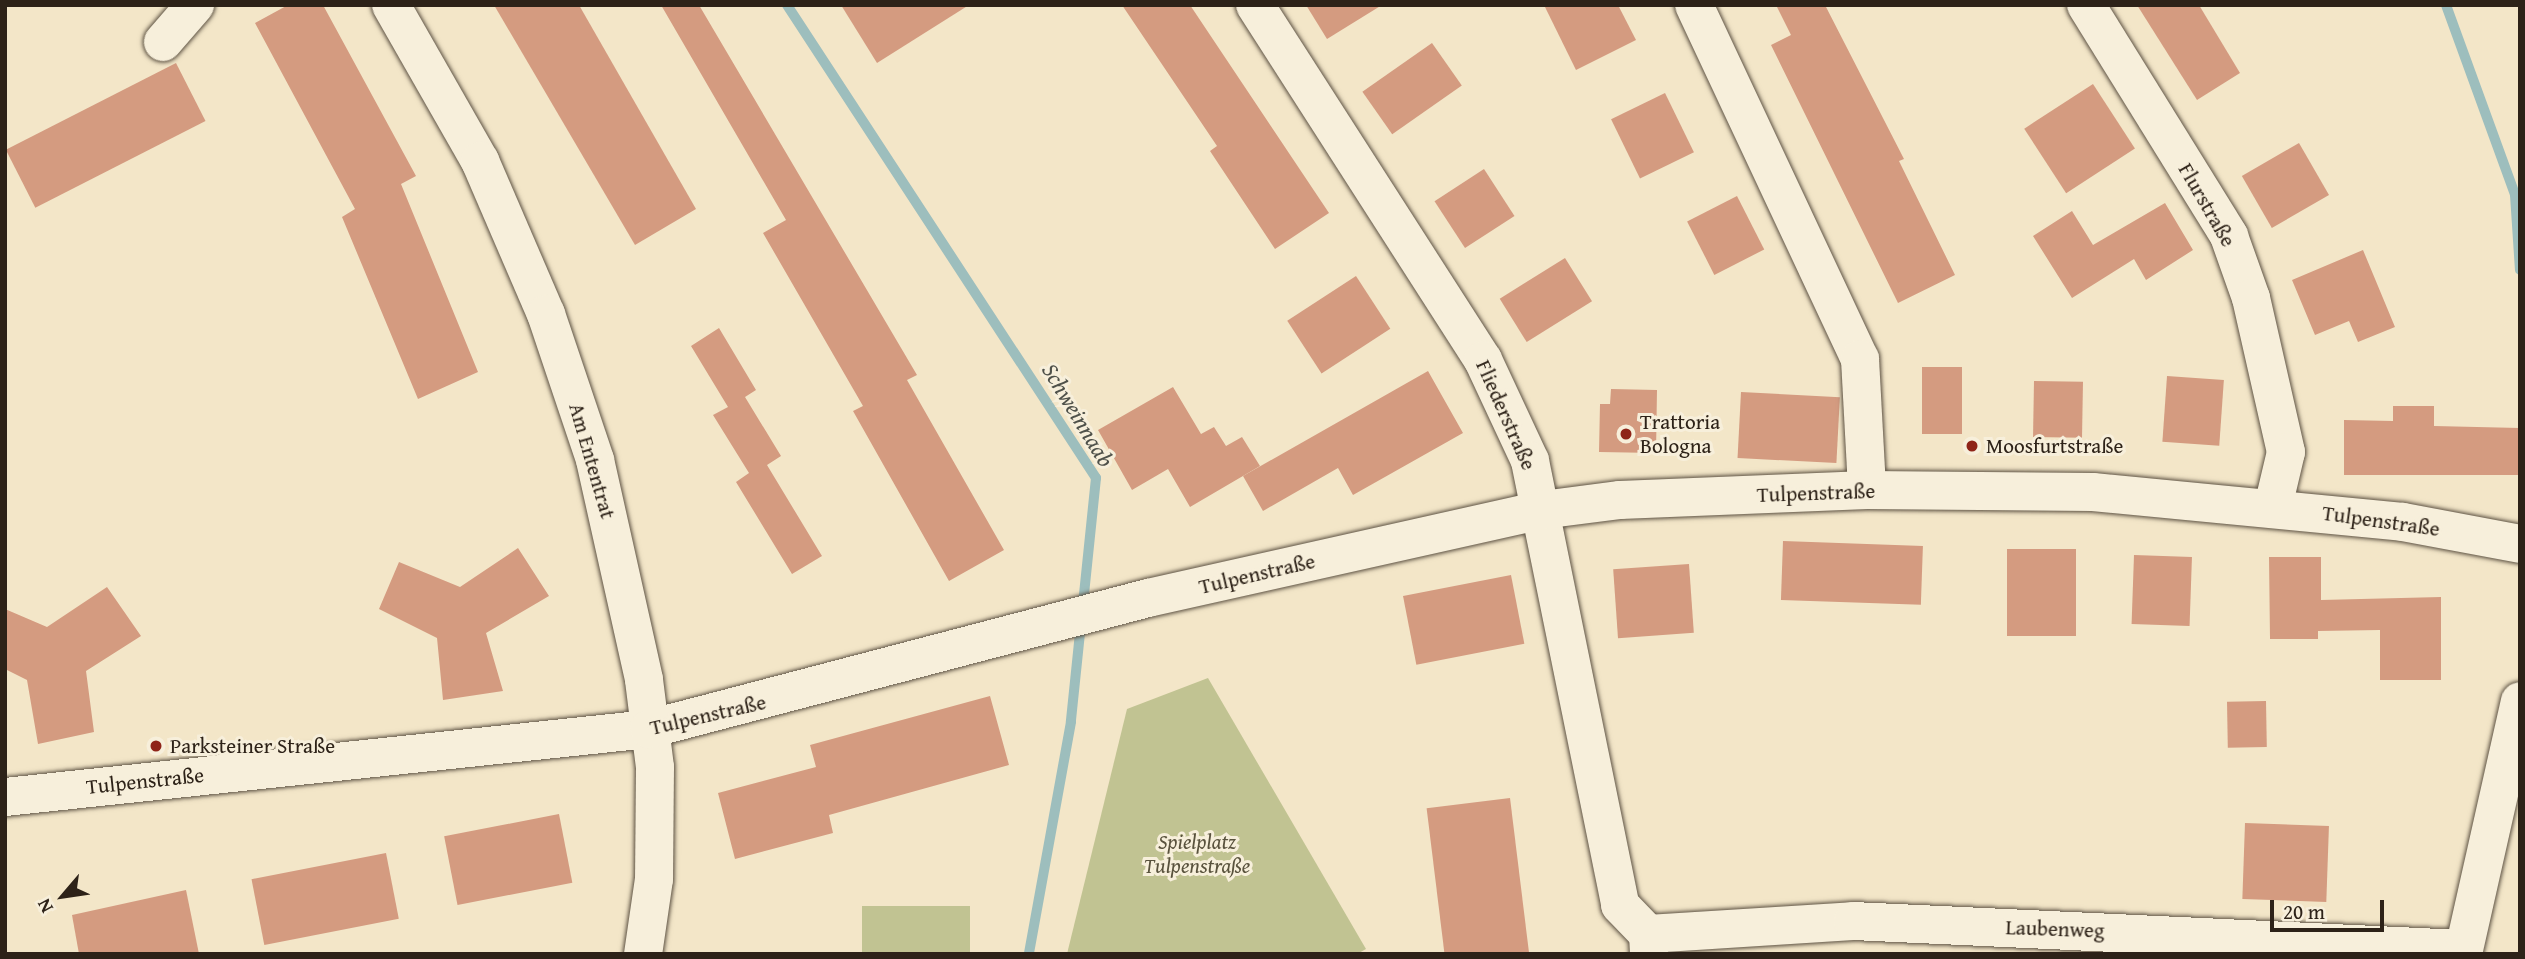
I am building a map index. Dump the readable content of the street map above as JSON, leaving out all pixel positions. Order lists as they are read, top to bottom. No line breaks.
{"streets":{"street":["Flurstraße","Fliederstraße","Am Ententrat","Tulpenstraße","Laubenweg"]},"crossings":[["Flurstraße","Tulpenstraße"],["Fliederstraße","Tulpenstraße"],["Fliederstraße","Laubenweg"],["Am Ententrat","Tulpenstraße"]],"water":["Schweinnaab"],"parks":["Spielplatz Tulpenstraße"],"places":["Trattoria Bologna","Moosfurtstraße","Parksteiner Straße"],"scale_bar":"20 m","north":"bottom left"}
